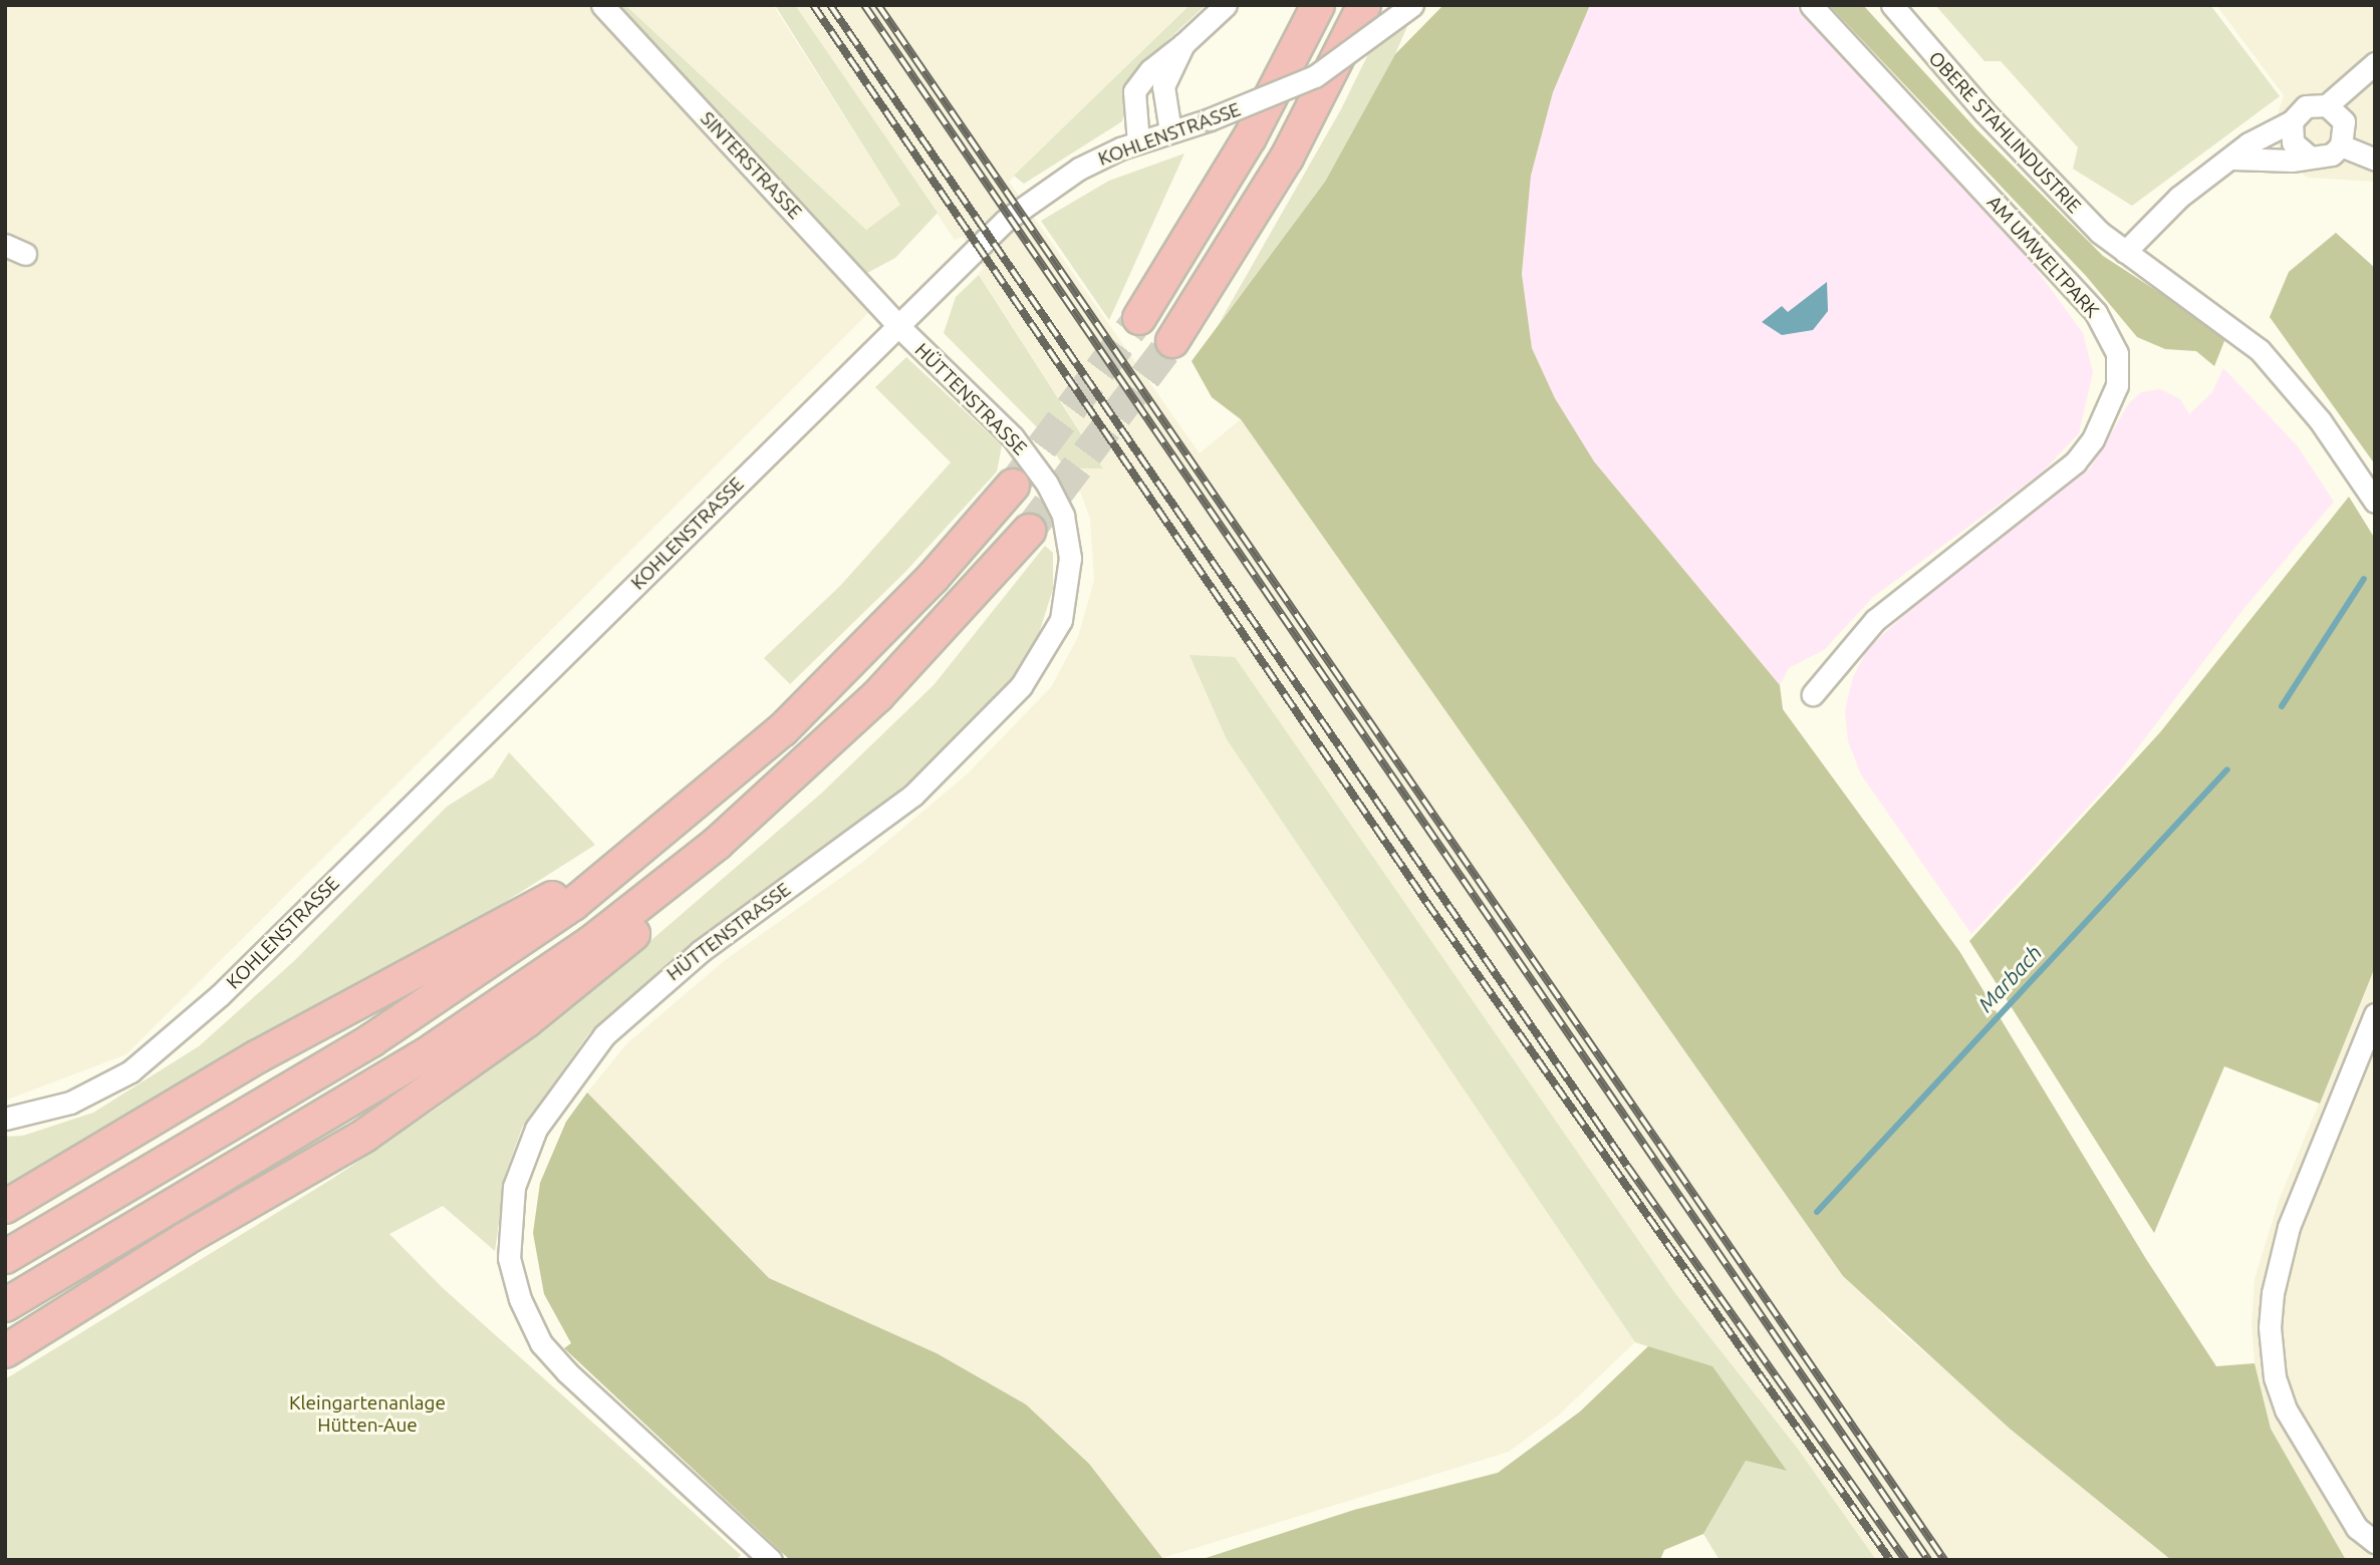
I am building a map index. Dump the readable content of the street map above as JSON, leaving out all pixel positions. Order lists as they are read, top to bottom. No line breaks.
{"streets":{"street":["OBERE STAHLINDUSTRIE","KOHLENSTRASSE","SINTERSTRASSE","AM UMWELTPARK","HÜTTENSTRASSE"]},"crossings":[["KOHLENSTRASSE","SINTERSTRASSE"],["KOHLENSTRASSE","HÜTTENSTRASSE"],["SINTERSTRASSE","HÜTTENSTRASSE"]],"water":["Marbach"],"parks":["Kleingartenanlage Hütten-Aue"]}
